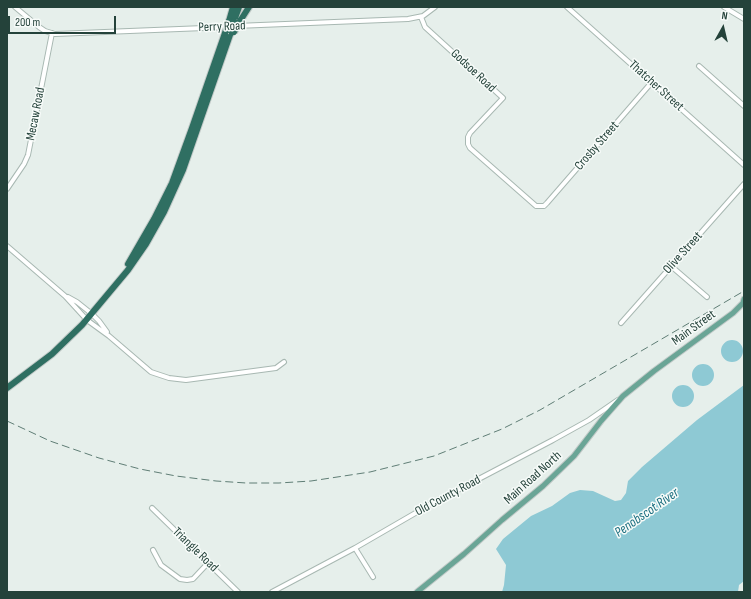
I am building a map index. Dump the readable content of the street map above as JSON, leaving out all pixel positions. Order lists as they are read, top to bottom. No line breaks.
{"streets":{"main road":["Main Street","Main Road North"],"street":["Perry Road","Godsoe Road","Thatcher Street","Mecaw Road","Crosby Street","Olive Street","Old County Road","Triangle Road"]},"crossings":[["Perry Road","Godsoe Road"],["Perry Road","Mecaw Road"],["Godsoe Road","Crosby Street"],["Thatcher Street","Crosby Street"],["Main Street","Main Road North"],["Main Road North","Old County Road"]],"water":["Penobscot River"],"scale_bar":"200 m","north":"top"}
